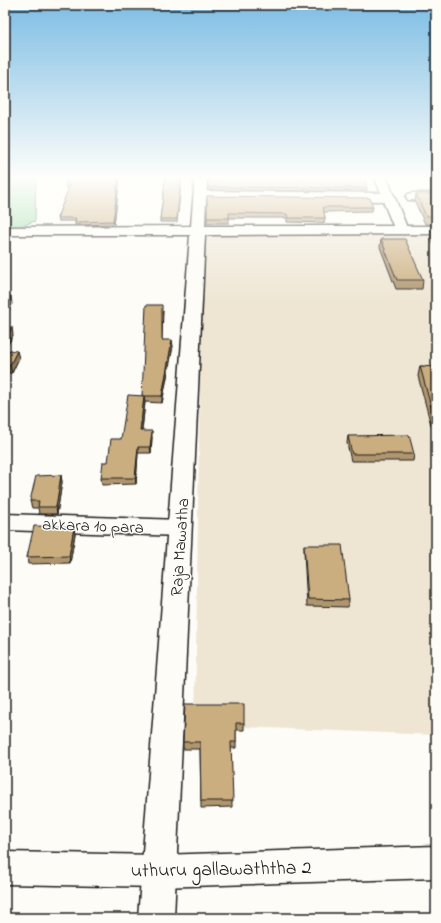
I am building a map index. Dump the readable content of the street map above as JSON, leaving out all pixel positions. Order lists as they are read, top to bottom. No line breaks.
{"streets":{"street":["akkara 10 para","Raja Mawatha","uthuru gallawaththa 2"]},"crossings":[["akkara 10 para","Raja Mawatha"],["Raja Mawatha","uthuru gallawaththa 2"]]}
